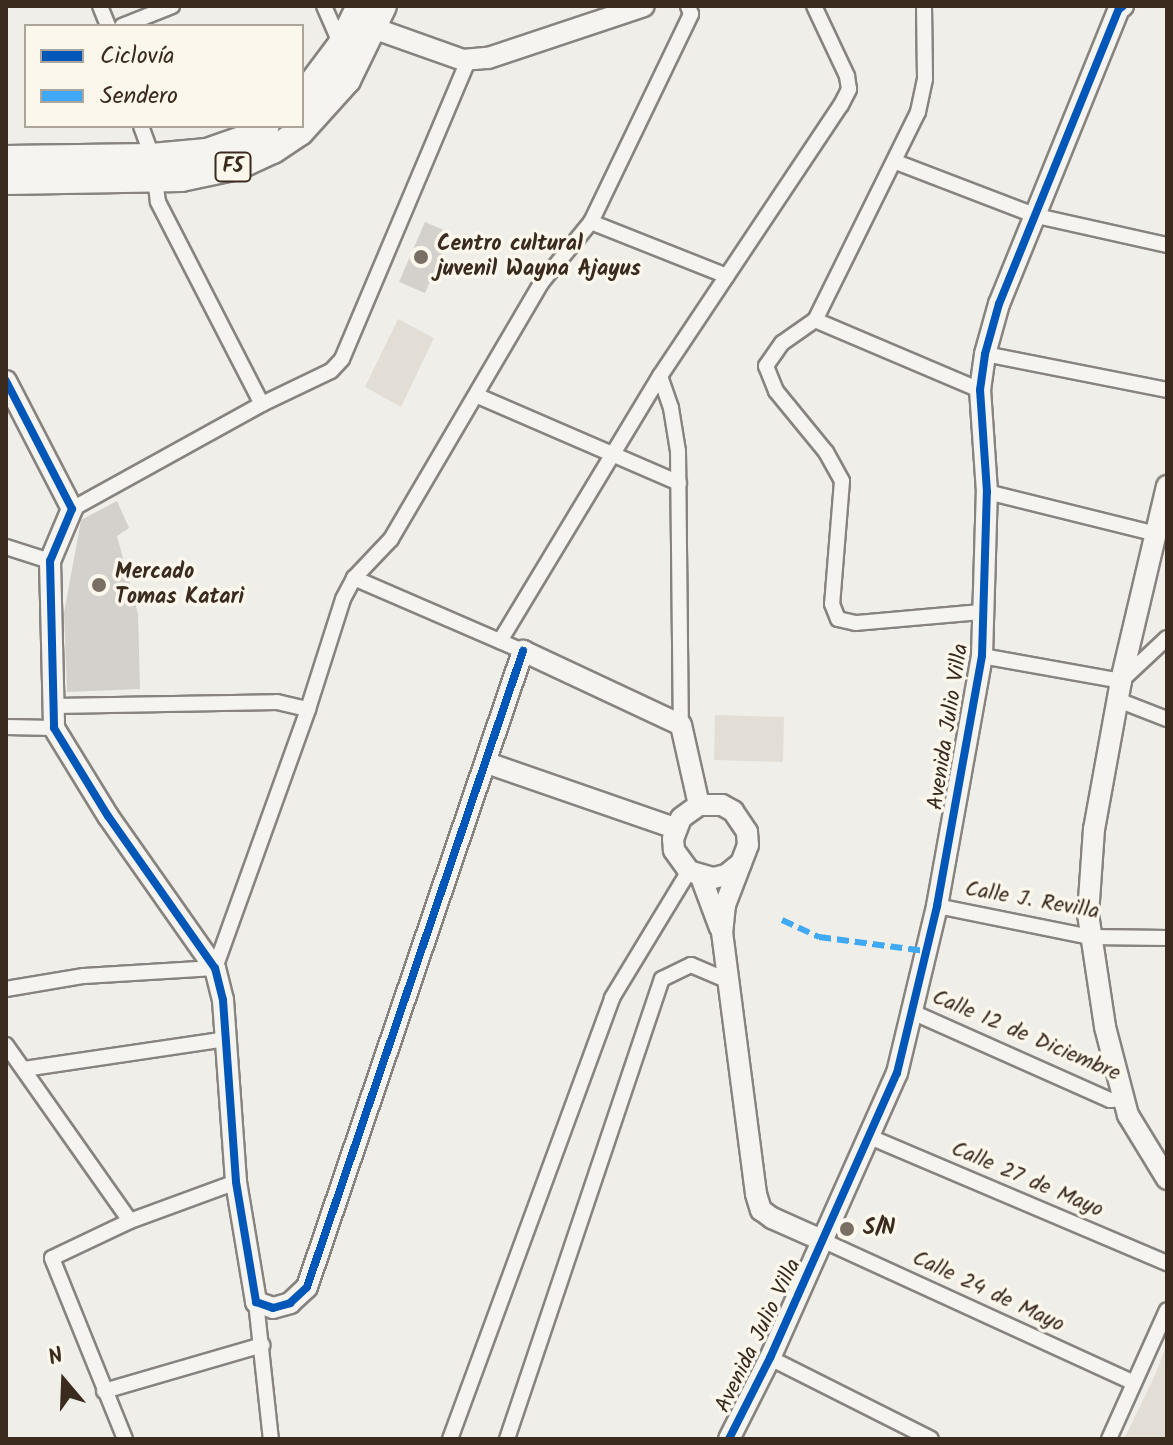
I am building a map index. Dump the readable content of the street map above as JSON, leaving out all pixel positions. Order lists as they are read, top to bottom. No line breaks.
{"streets":{"highway":["F5"],"street":["Avenida Julio Villa","Calle J. Revilla","Calle 12 de Diciembre","Calle 27 de Mayo","Calle 24 de Mayo"]},"crossings":[["Avenida Julio Villa","Calle J. Revilla"],["Avenida Julio Villa","Calle 12 de Diciembre"],["Avenida Julio Villa","Calle 27 de Mayo"],["Avenida Julio Villa","Calle 24 de Mayo"]],"places":["Centro cultural juvenil Wayna Ajayus","Mercado Tomas Katari","S/N"],"legend":["Ciclovía","Sendero"],"north":"top"}
